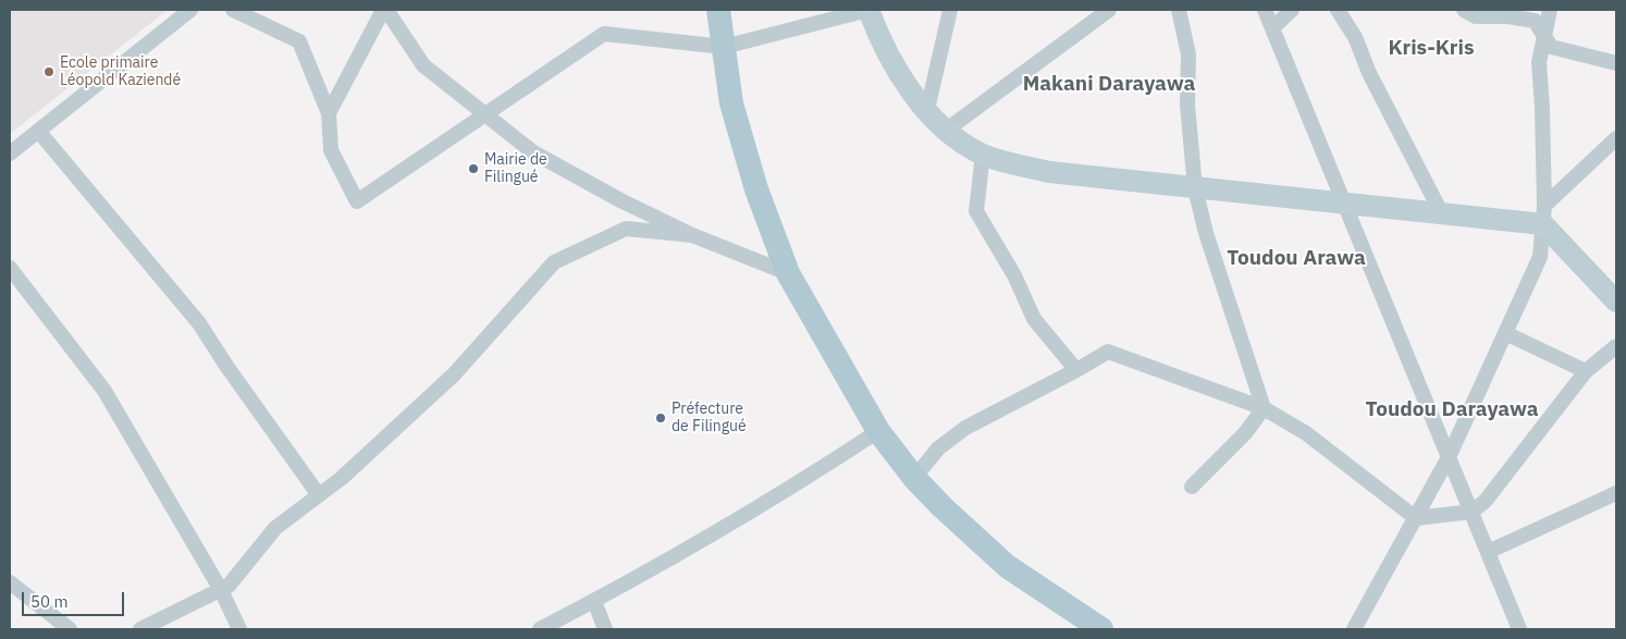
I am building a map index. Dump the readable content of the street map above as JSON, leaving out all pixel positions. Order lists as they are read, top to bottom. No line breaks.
{"districts":["Kris-Kris","Makani Darayawa","Toudou Arawa","Toudou Darayawa"],"places":["Ecole primaire Léopold Kaziendé","Mairie de Filingué","Préfecture de Filingué"],"scale_bar":"50 m"}
